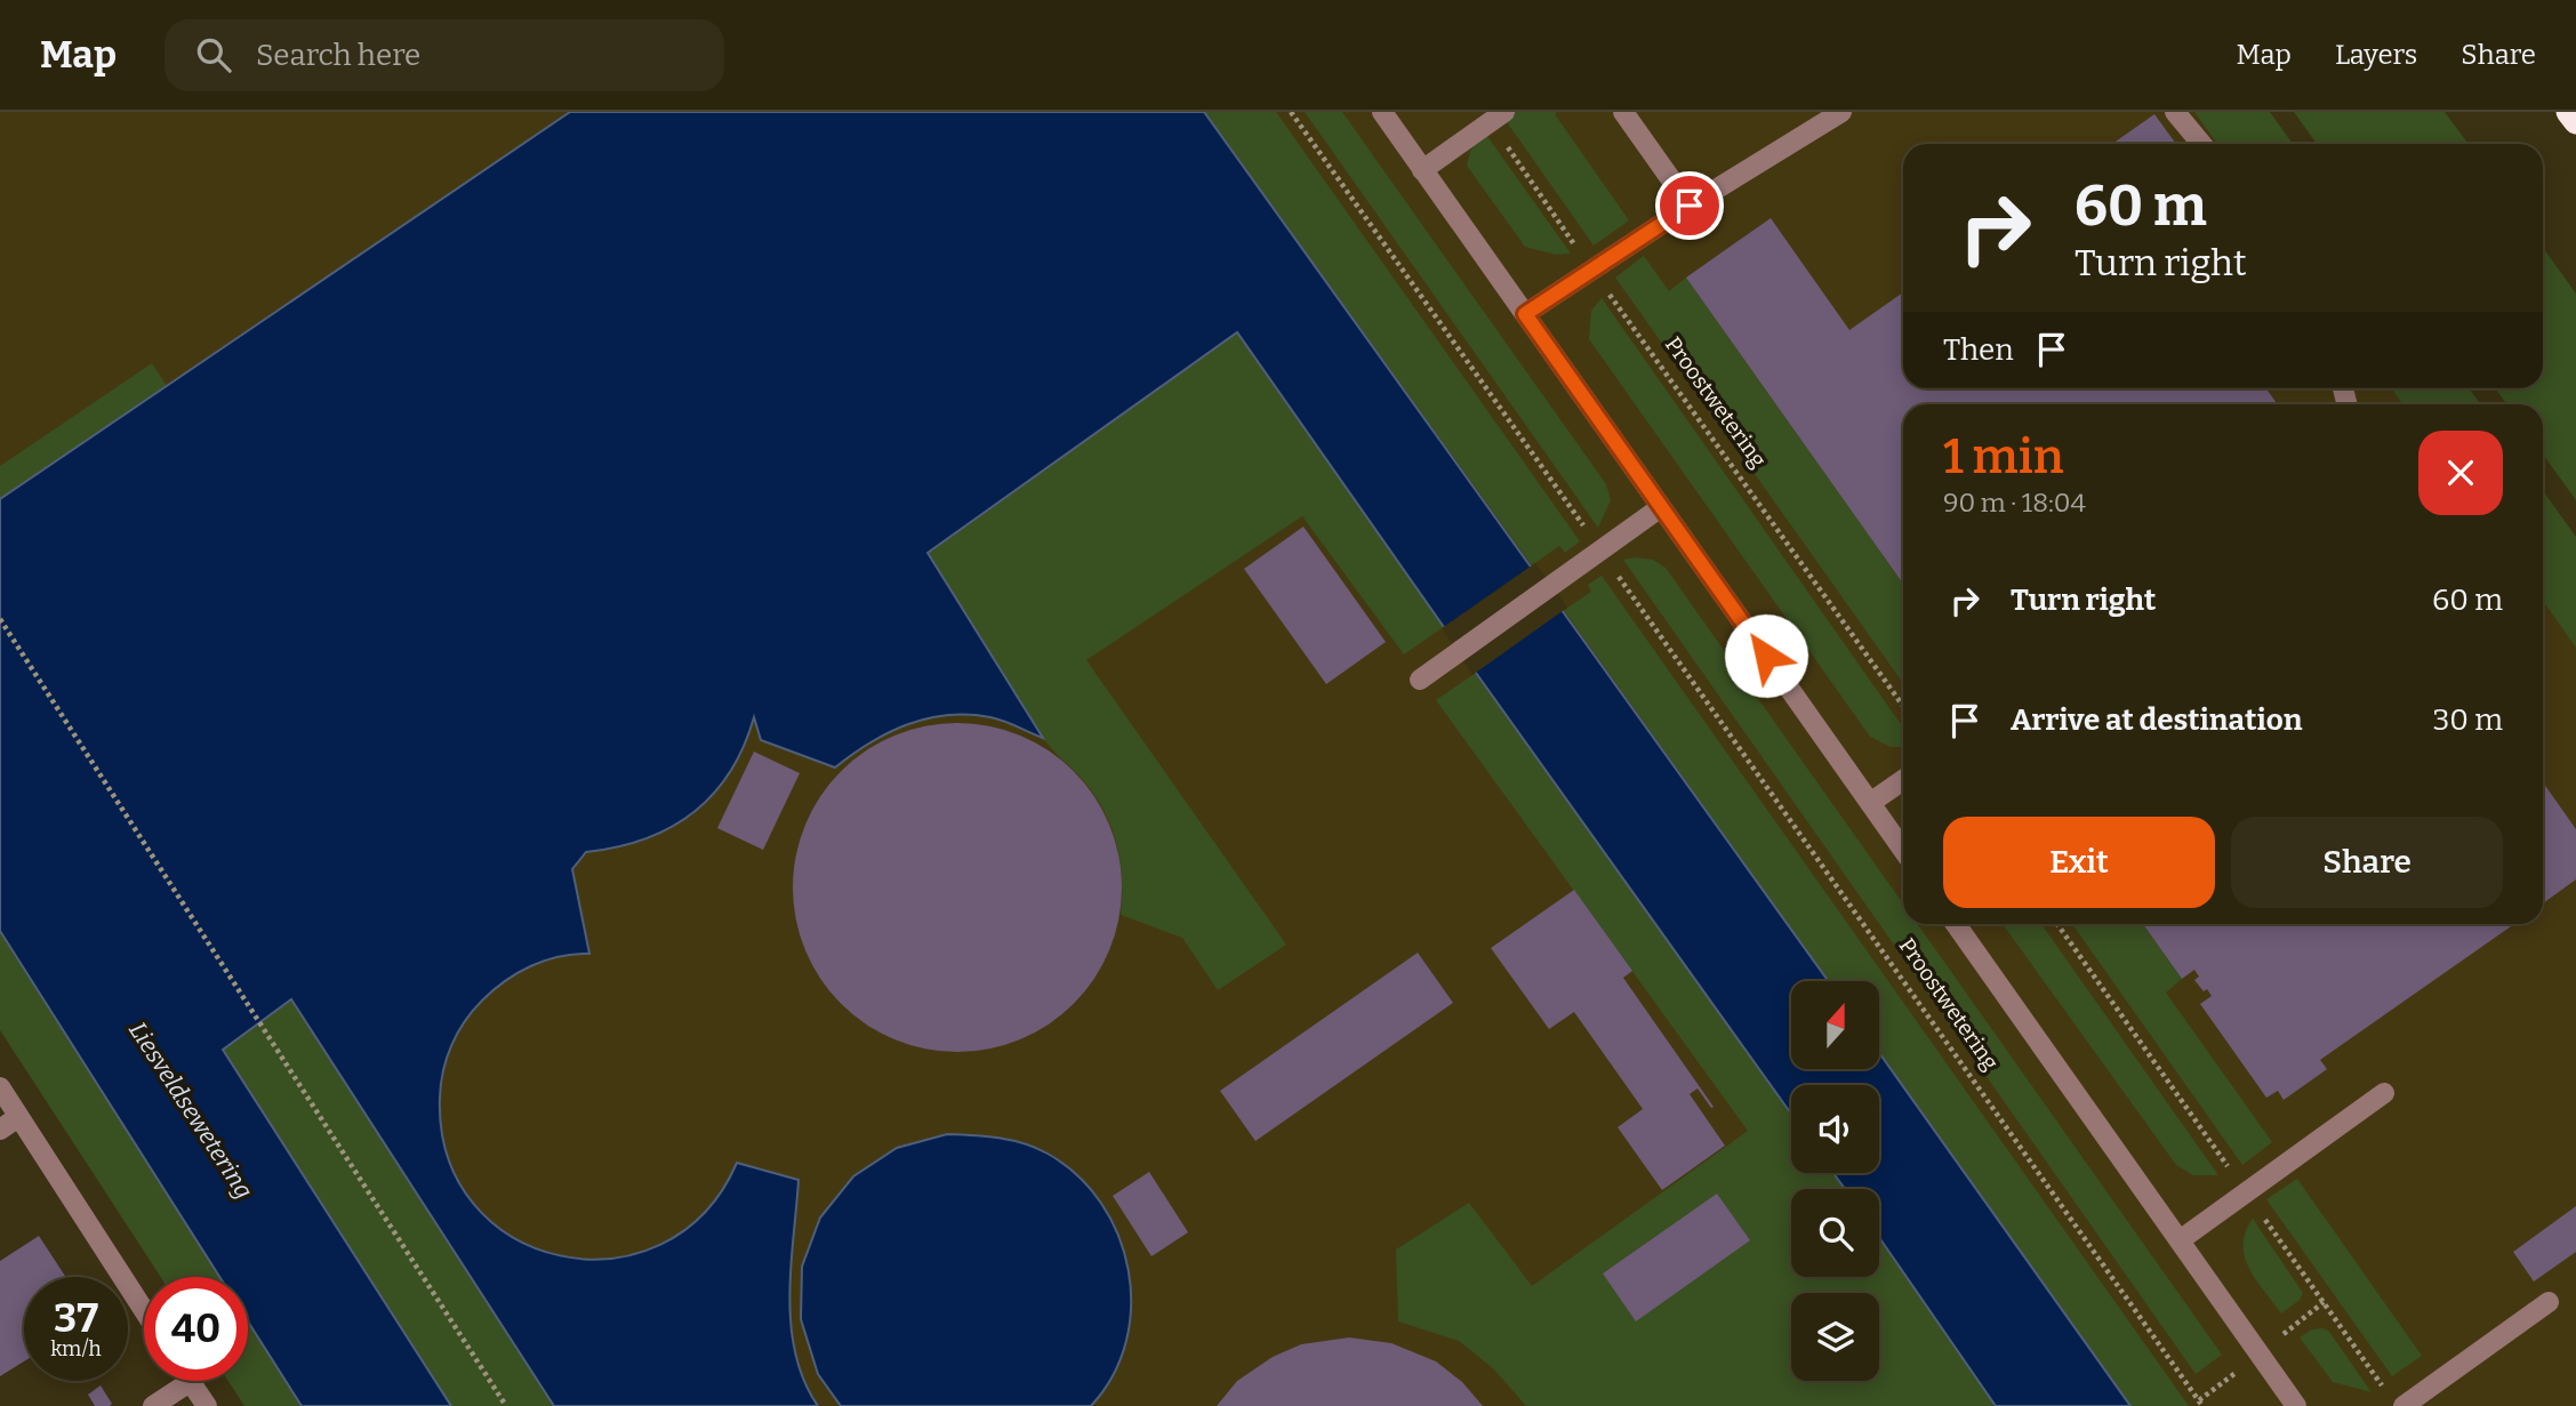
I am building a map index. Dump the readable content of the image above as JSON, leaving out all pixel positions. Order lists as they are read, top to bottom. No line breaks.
{"streets":{"path":["Proostwetering"]},"water":["Liesveldsewetering"],"north":"top","page":{"header":"Map","search":"Search here","nav":["Map","Layers","Share"],"turn":["60 m","Turn right"],"then":"Then","heading":["1 min","90 m · 18:04"],"list":[{"name":"Turn right","value":"60 m"},{"name":"Arrive at destination","value":"30 m"}],"buttons":["Exit","Share"],"speed":"37 km/h","limit":"40"}}
